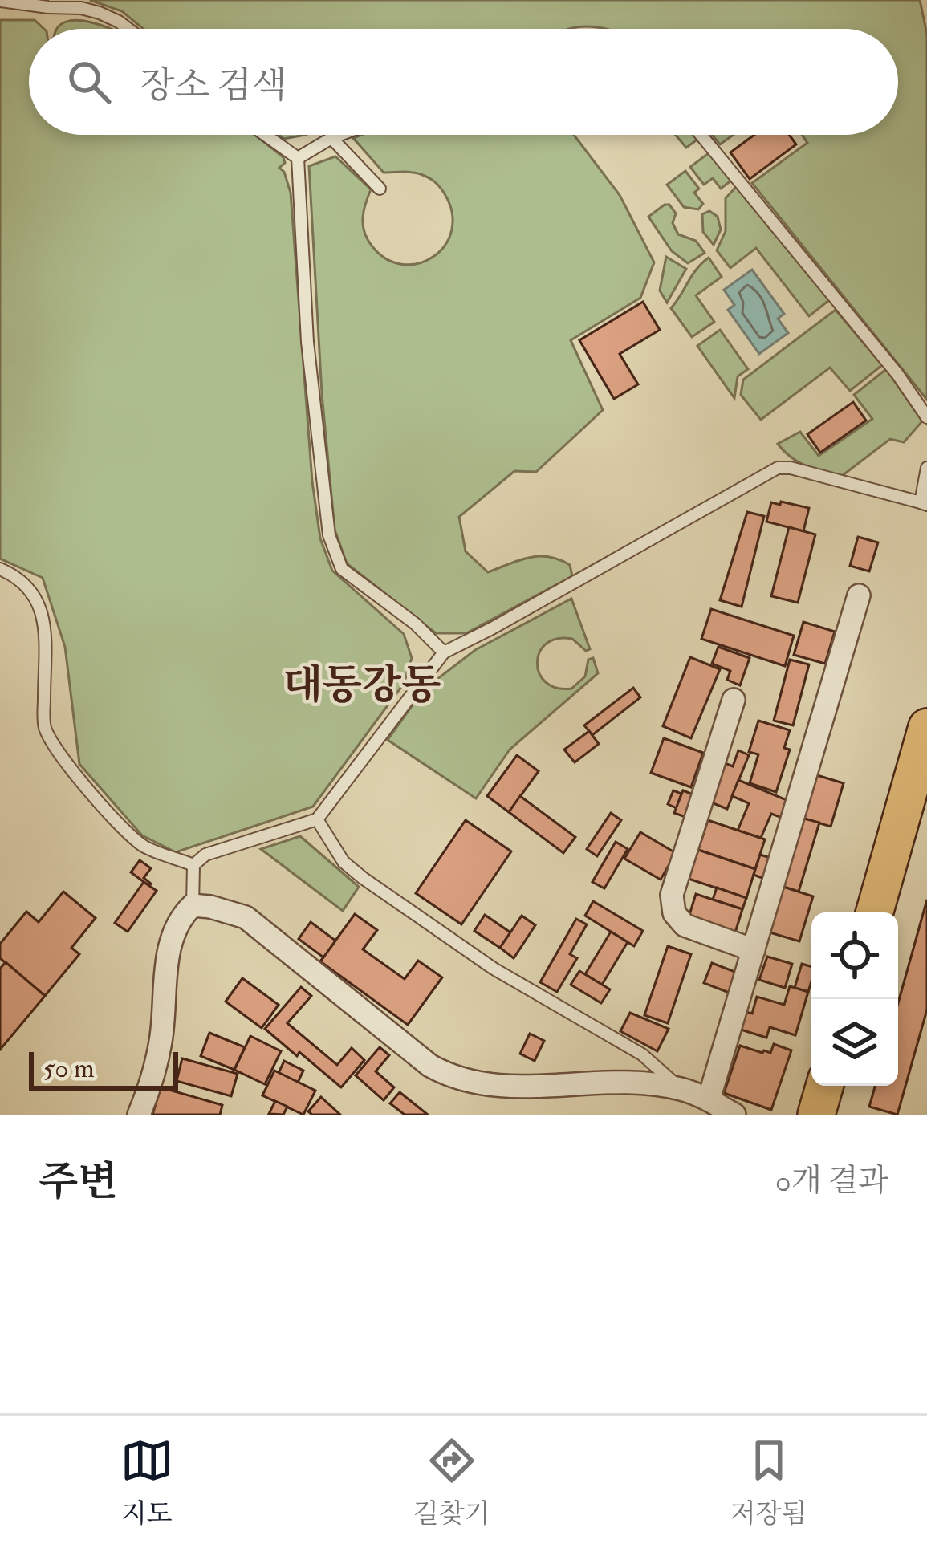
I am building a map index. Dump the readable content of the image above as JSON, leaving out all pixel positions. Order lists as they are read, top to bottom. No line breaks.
{"districts":["대동강동"],"scale_bar":"50 m","page":{"search":"장소 검색","scale":"50 m","heading":["주변","0개 결과"],"nav":["지도","길찾기","저장됨"]}}
